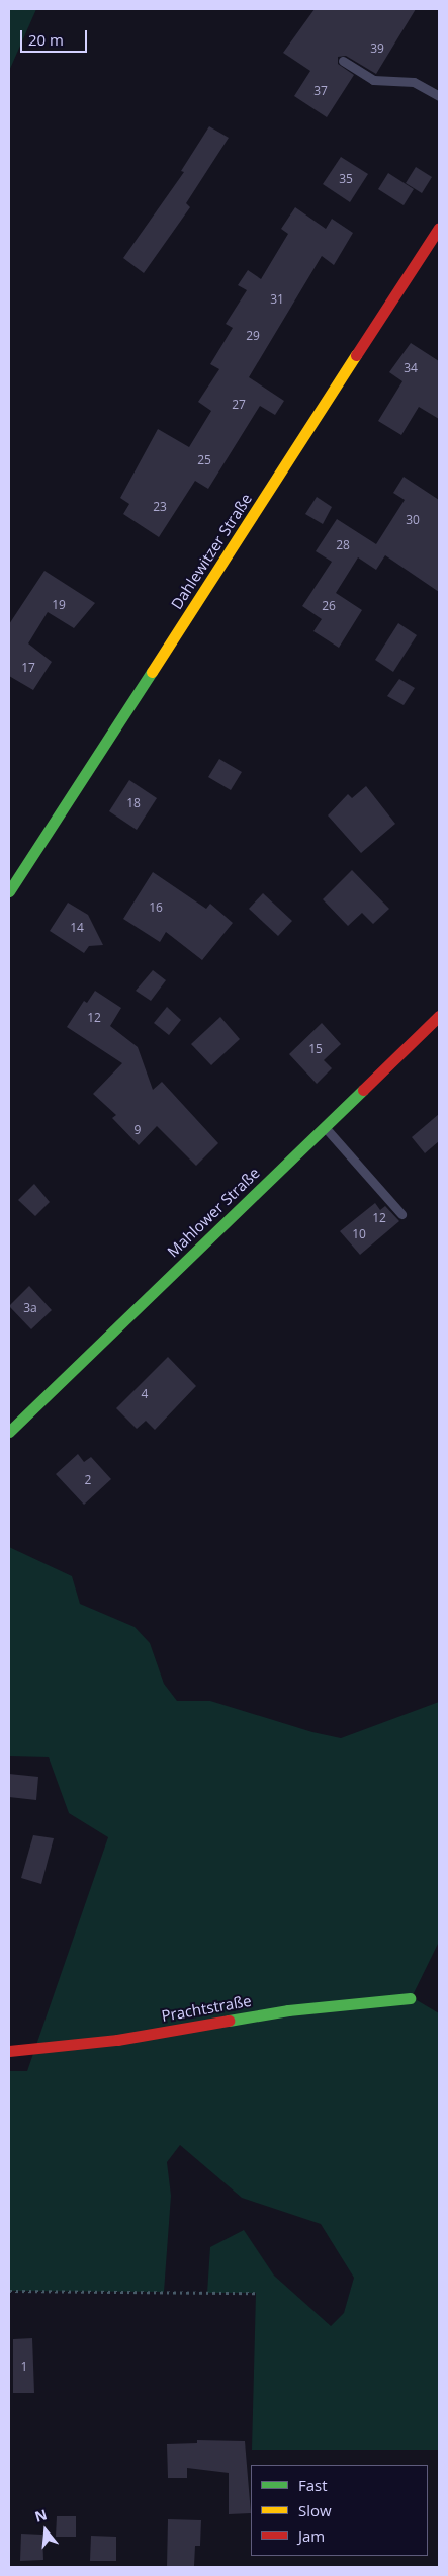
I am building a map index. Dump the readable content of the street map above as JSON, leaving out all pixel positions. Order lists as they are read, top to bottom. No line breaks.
{"streets":{"street":["Dahlewitzer Straße","Mahlower Straße","Prachtstraße"]},"house_numbers":["39","37","35","31","29","34","27","25","23","30","28","19","26","17","18","16","14","12","15","9","12","10","3a","4","2","1"],"legend":["Fast","Slow","Jam"],"scale_bar":"20 m","north":"top"}
